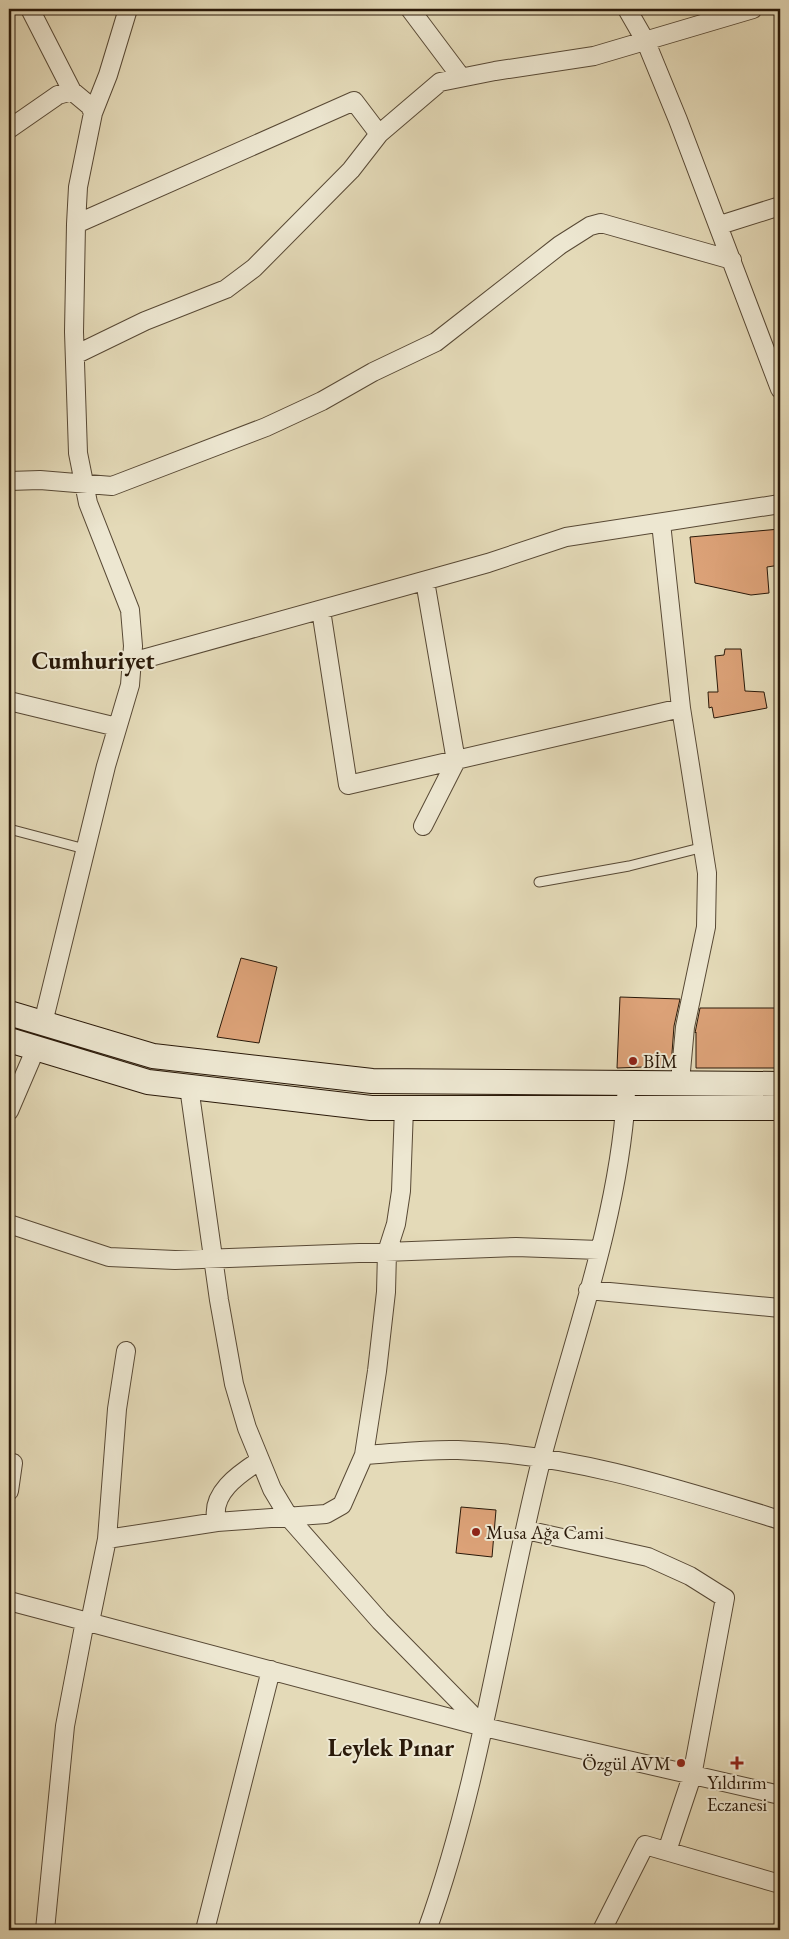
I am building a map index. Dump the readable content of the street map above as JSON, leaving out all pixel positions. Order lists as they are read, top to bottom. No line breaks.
{"districts":["Cumhuriyet","Leylek Pınar"],"places":{"other":["BİM","Musa Ağa Cami","Özgül AVM"],"health":["Yıldırım Eczanesi"]}}
